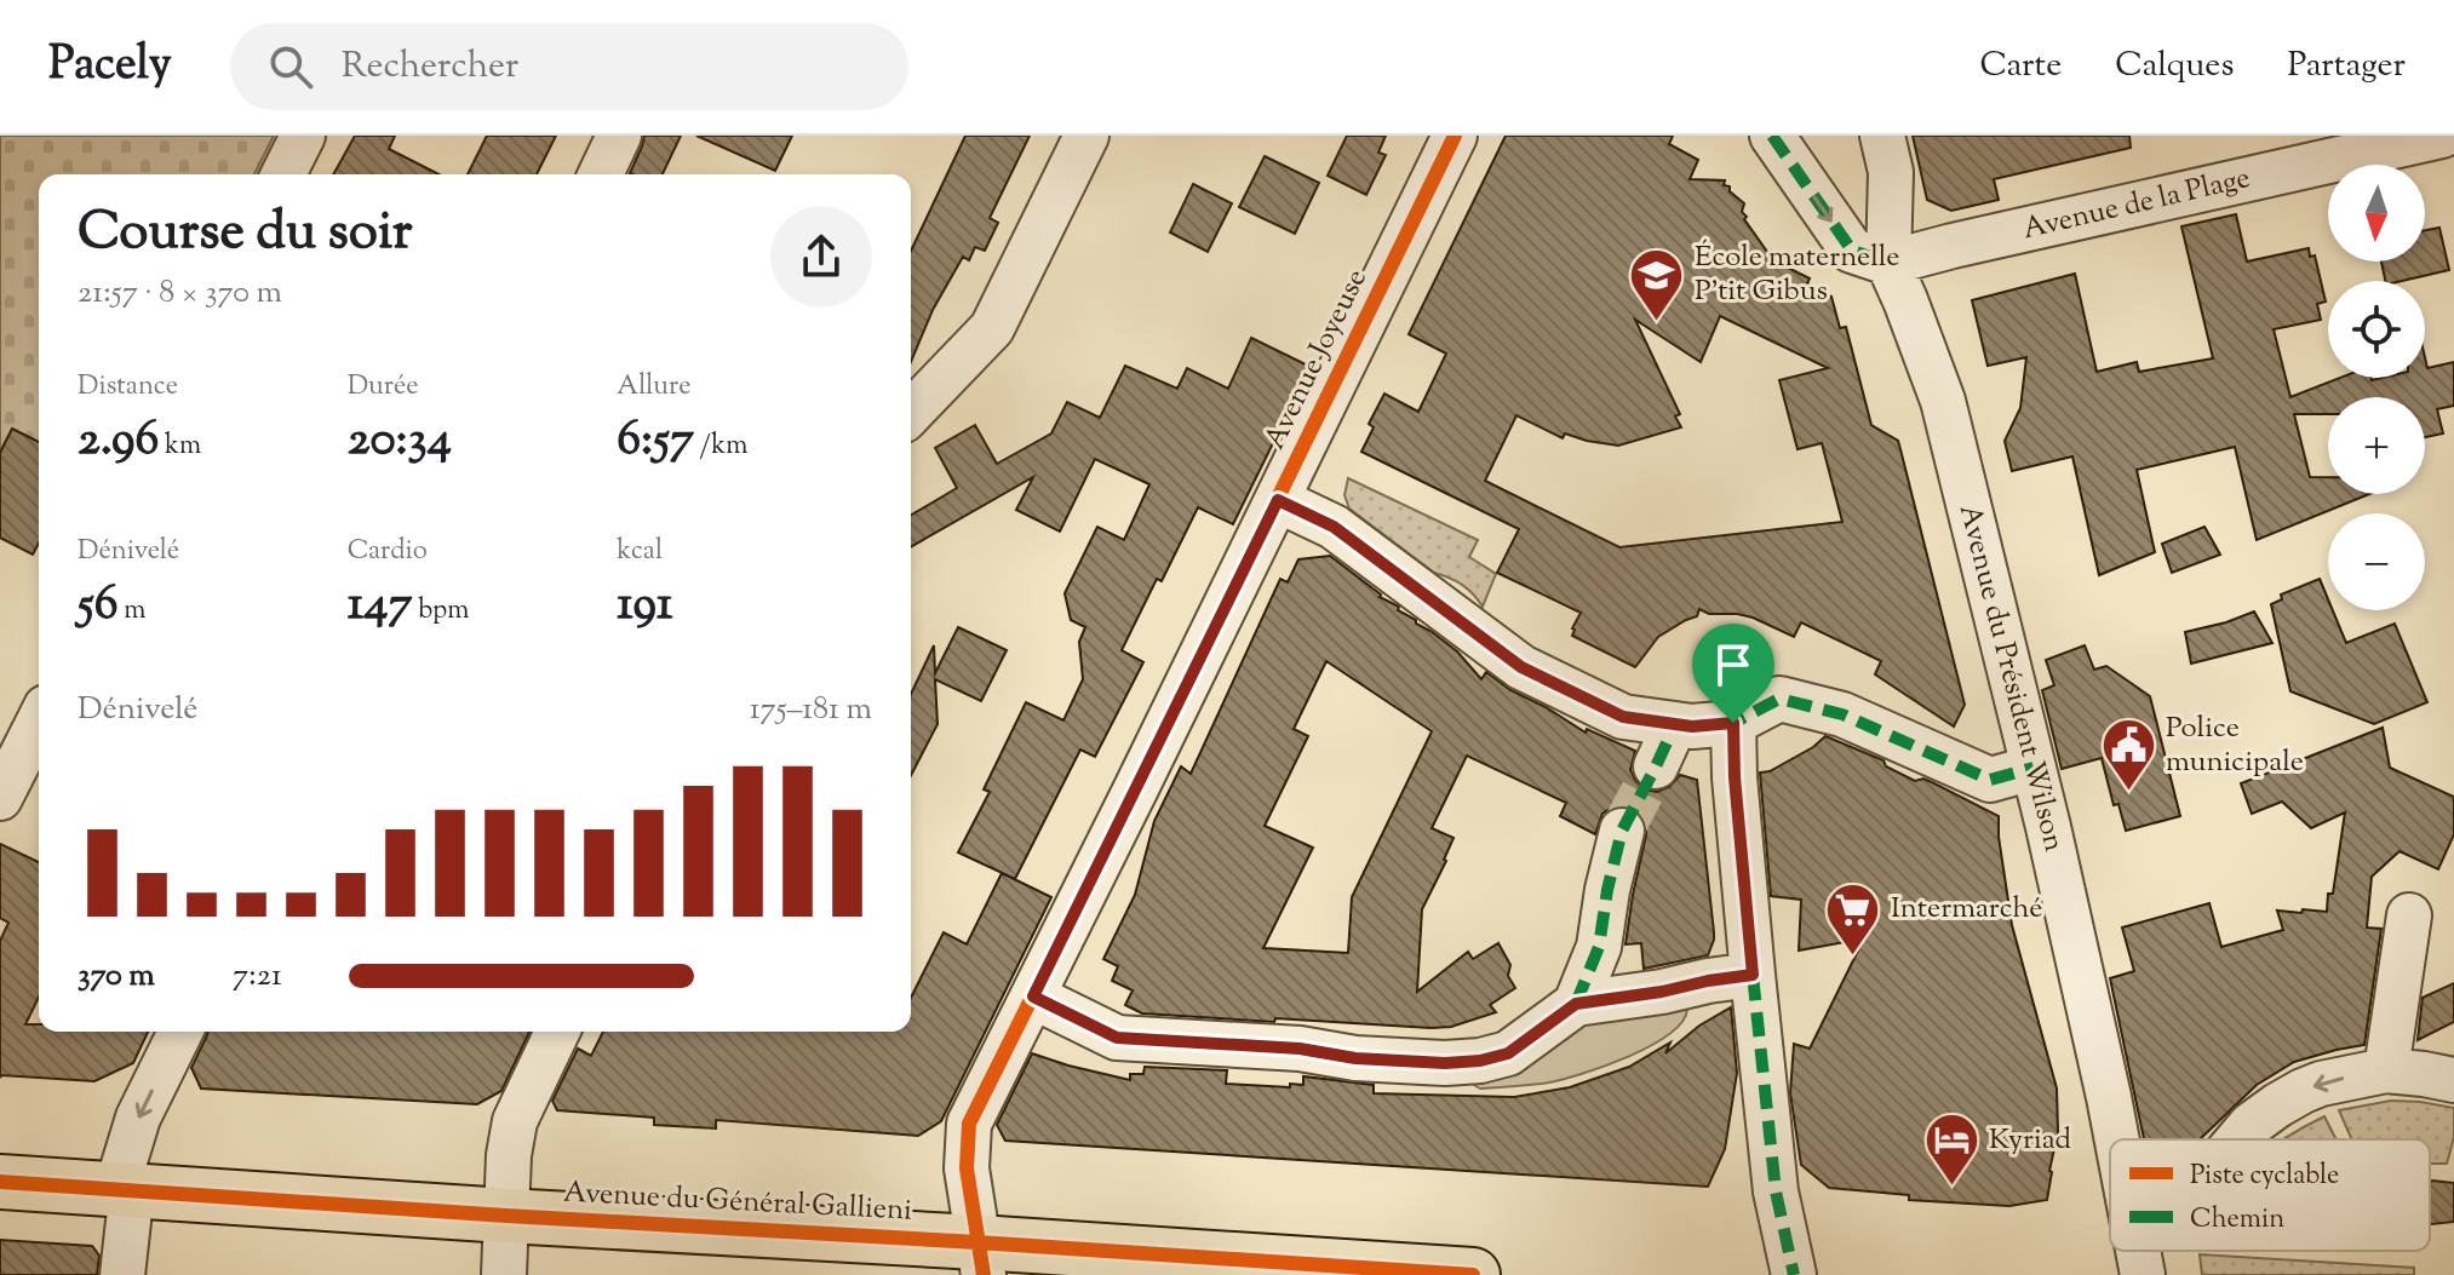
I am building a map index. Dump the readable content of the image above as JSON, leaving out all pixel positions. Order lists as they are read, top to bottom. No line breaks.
{"streets":{"main road":["Avenue du Général Gallieni"],"street":["Avenue de la Plage","Avenue Joyeuse","Avenue du Président Wilson"]},"crossings":[["Avenue de la Plage","Avenue du Président Wilson"],["Avenue Joyeuse","Avenue du Général Gallieni"]],"places":{"school or university":["École maternelle P'tit Gibus"],"public building":["Police municipale"],"supermarket":["Intermarché"],"hotel":["Kyriad"]},"legend":["Piste cyclable","Chemin"],"north":"bottom","page":{"header":"Pacely","search":"Rechercher","nav":["Carte","Calques","Partager"],"map_buttons":["+","−"],"heading":["Course du soir","21:57 · 8 × 370 m"],"stats":[["Distance","2.96 km"],["Durée","20:34"],["Allure","6:57 /km"],["Dénivelé","56 m"],["Cardio","147 bpm"],["kcal","191"]],"chart":["Dénivelé","175–181 m"],"list":[{"name":"370 m","note":"7:21"}]}}
